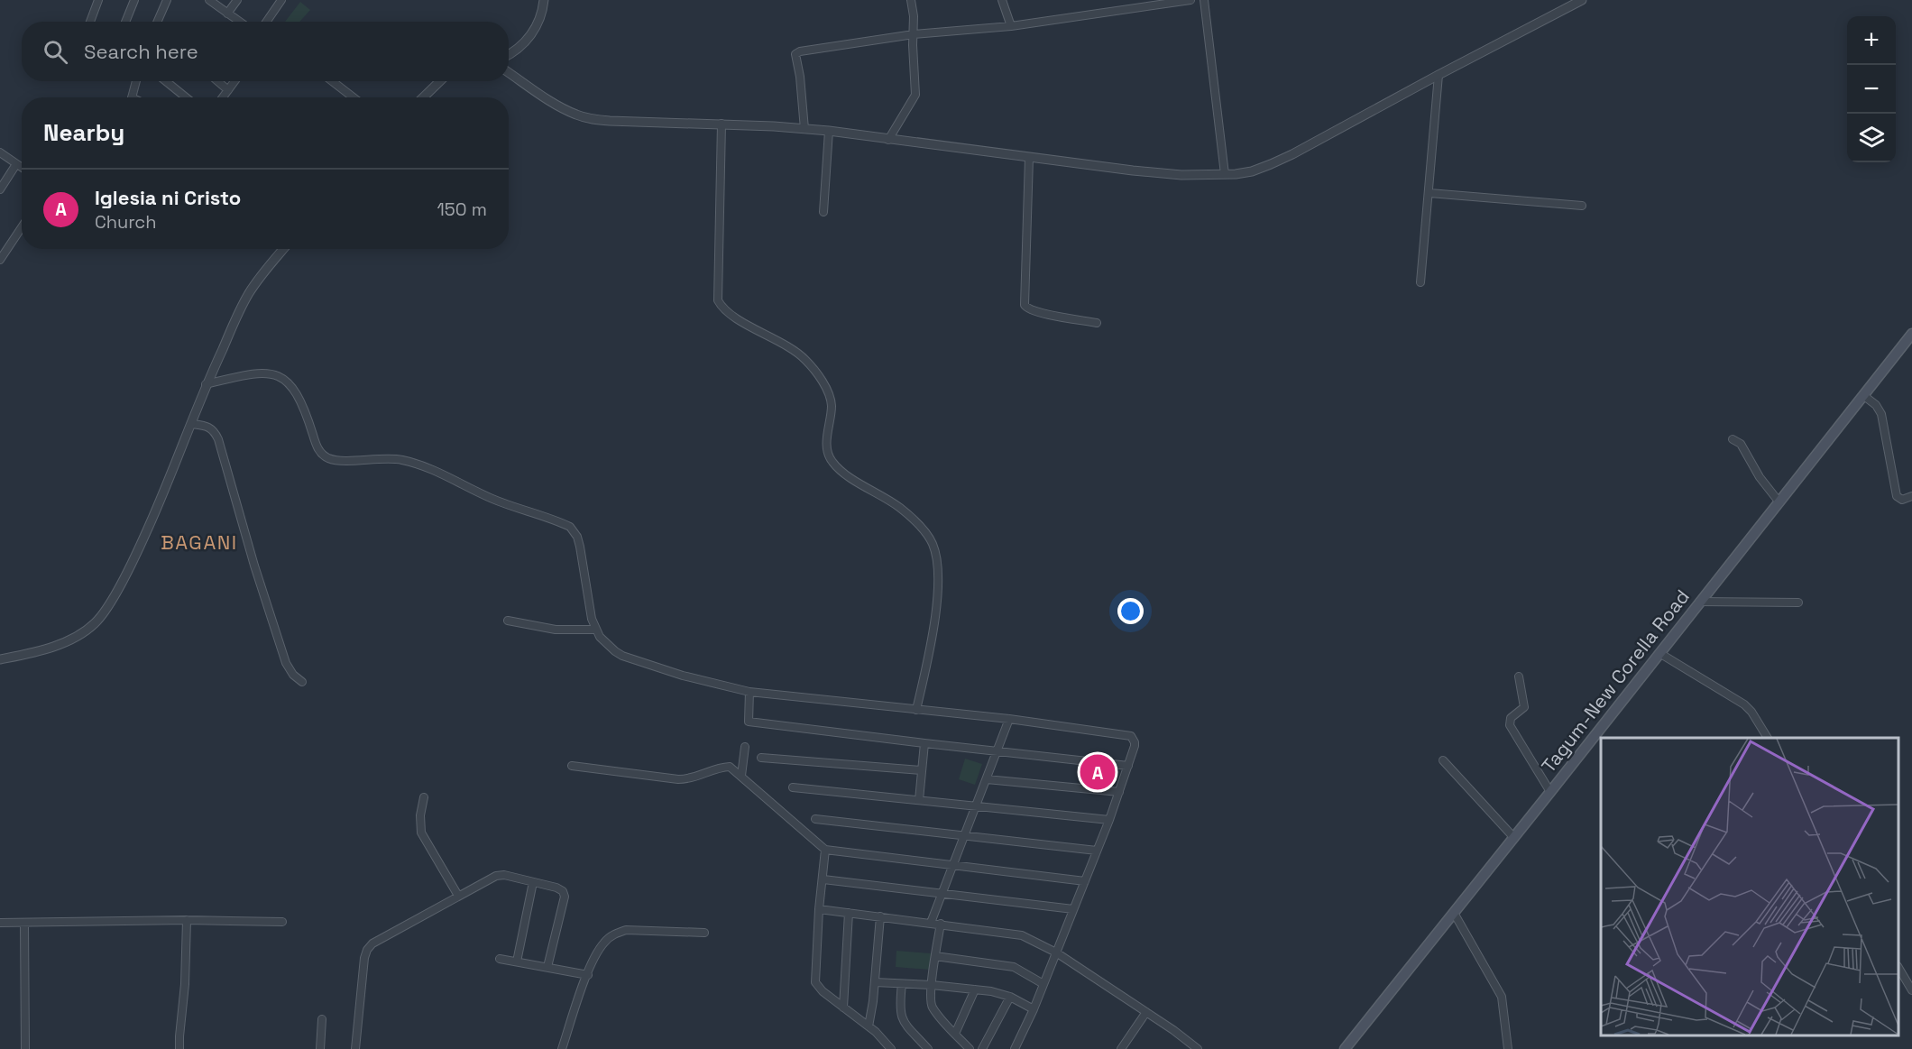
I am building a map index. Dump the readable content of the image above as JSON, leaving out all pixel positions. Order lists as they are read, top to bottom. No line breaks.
{"streets":{"main road":["Tagum-New Corella Road"]},"districts":["BAGANI"],"page":{"map_buttons":["+","−"],"search":"Search here","heading":"Nearby","list":[{"mark":"A","name":"Iglesia ni Cristo","note":"Church","value":"150 m"}],"pins":"A"}}
